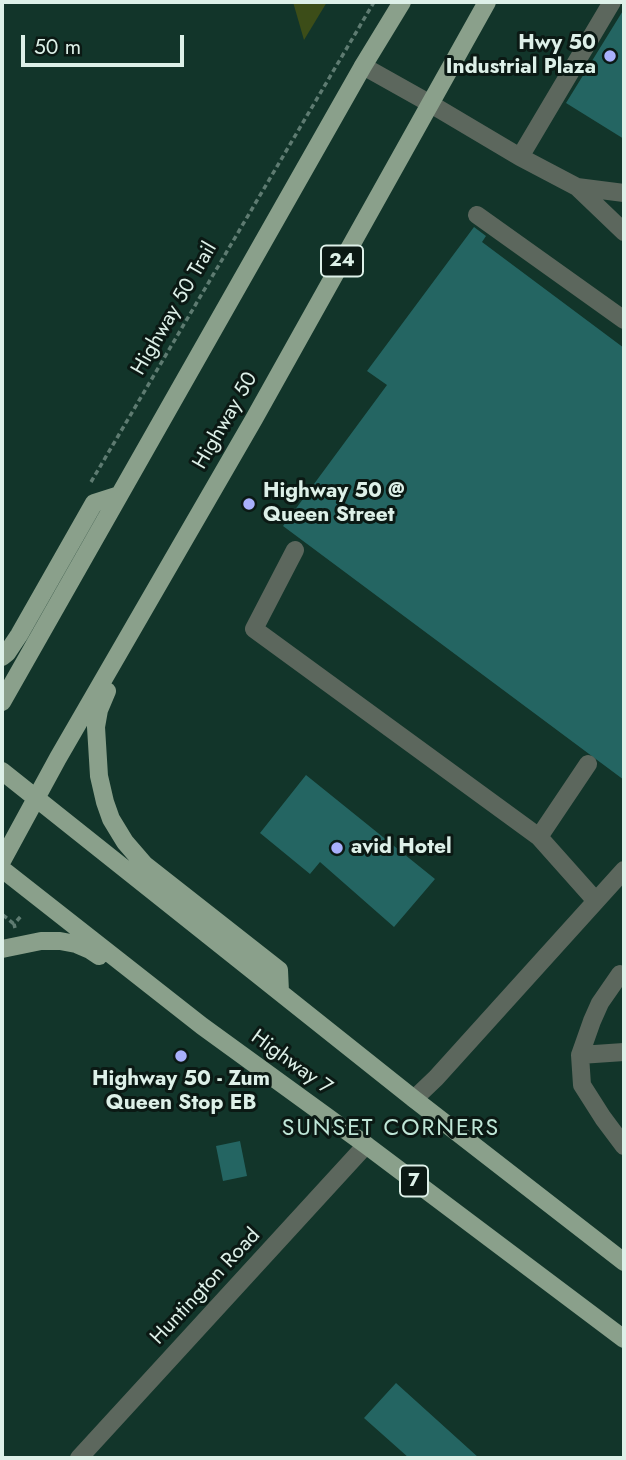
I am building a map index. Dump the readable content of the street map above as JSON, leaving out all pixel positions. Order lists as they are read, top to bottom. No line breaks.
{"streets":{"main road":["24","Highway 50","Highway 7","7"],"street":["Huntington Road"],"path":["Highway 50 Trail"]},"crossings":[["Highway 7","Huntington Road"]],"districts":["SUNSET CORNERS"],"places":["Hwy 50 Industrial Plaza","Highway 50 @ Queen Street","avid Hotel","Highway 50 - Zum Queen Stop EB"],"scale_bar":"50 m"}
